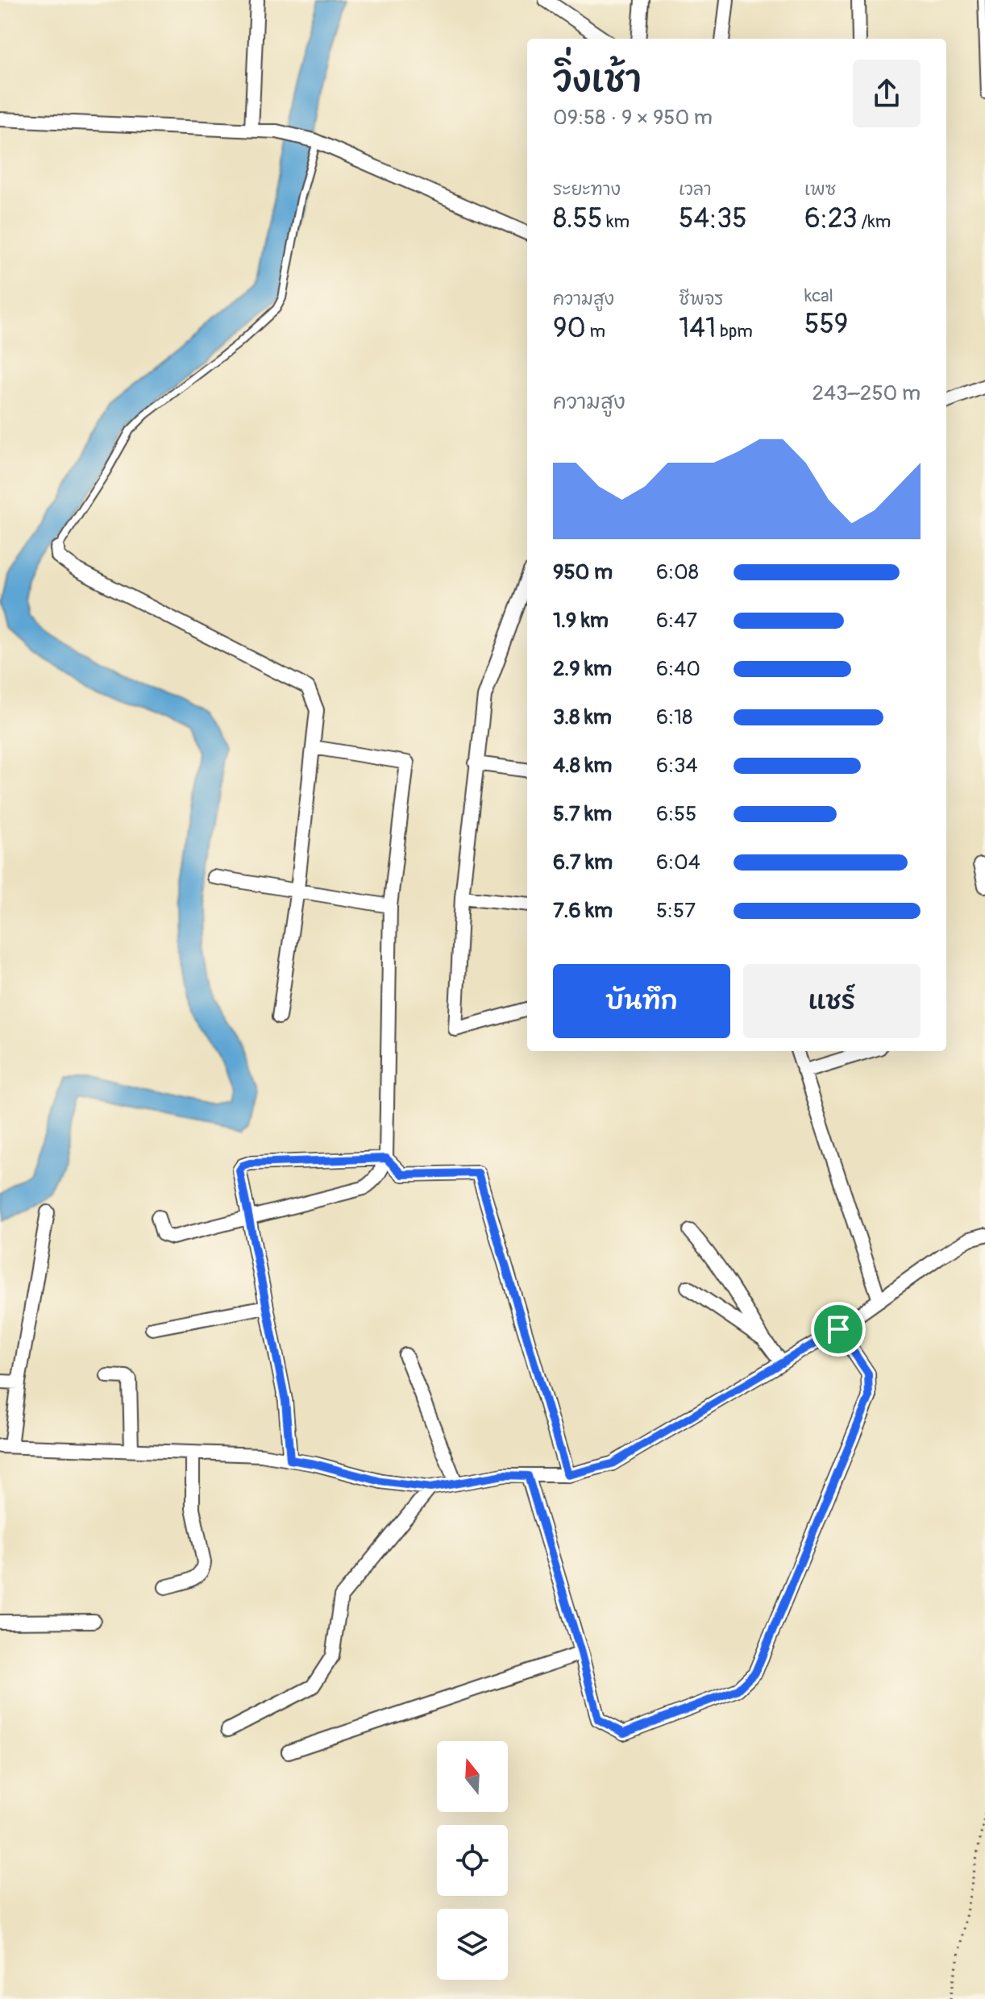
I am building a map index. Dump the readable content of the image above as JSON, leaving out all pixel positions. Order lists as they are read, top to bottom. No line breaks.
{"north":"top","page":{"heading":["วิ่งเช้า","09:58 · 9 × 950 m"],"stats":[["ระยะทาง","8.55 km"],["เวลา","54:35"],["เพซ","6:23 /km"],["ความสูง","90 m"],["ชีพจร","141 bpm"],["kcal","559"]],"chart":["ความสูง","243–250 m"],"list":[{"name":"950 m","note":"6:08"},{"name":"1.9 km","note":"6:47"},{"name":"2.9 km","note":"6:40"},{"name":"3.8 km","note":"6:18"},{"name":"4.8 km","note":"6:34"},{"name":"5.7 km","note":"6:55"},{"name":"6.7 km","note":"6:04"},{"name":"7.6 km","note":"5:57"}],"buttons":["บันทึก","แชร์"]}}
